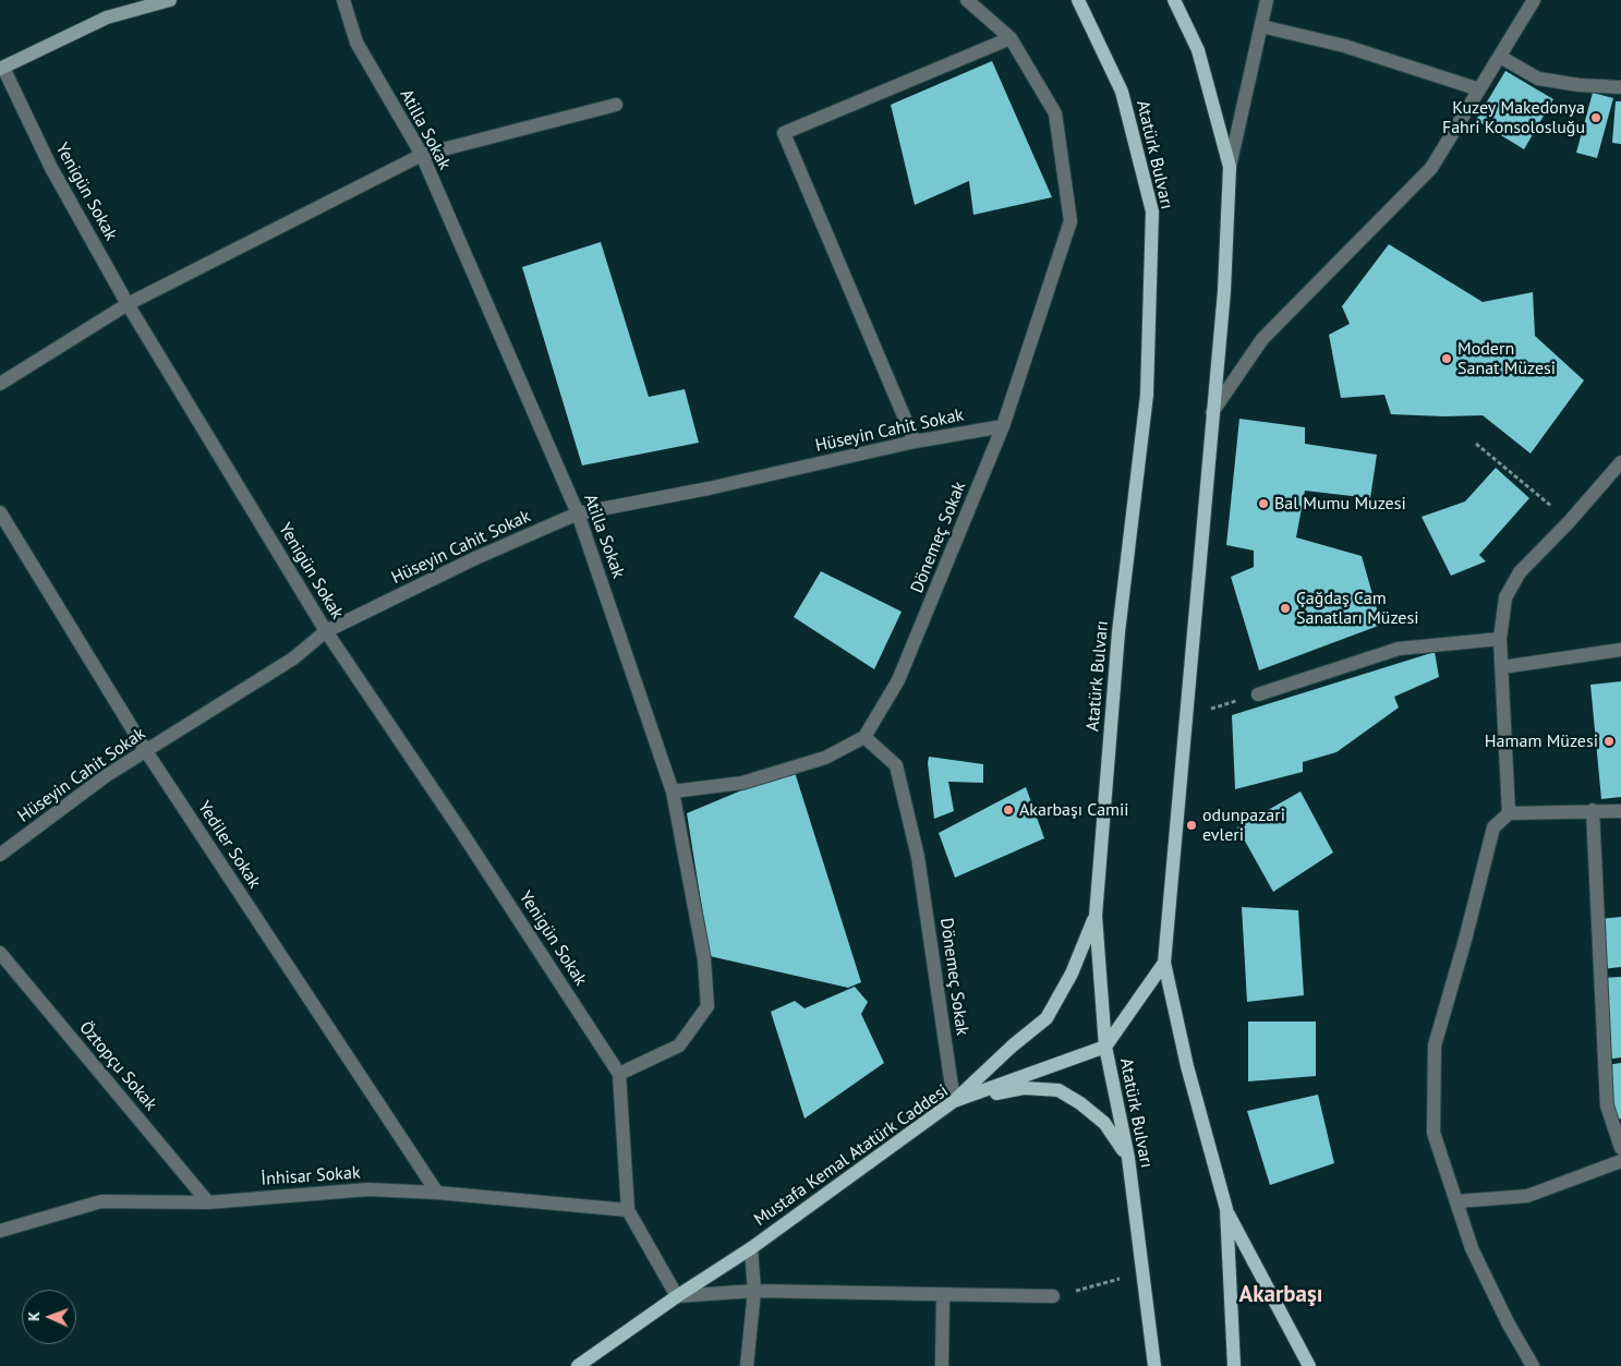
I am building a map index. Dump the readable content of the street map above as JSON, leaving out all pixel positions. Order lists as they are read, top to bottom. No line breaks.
{"streets":{"main road":["Atatürk Bulvarı","Mustafa Kemal Atatürk Caddesi"],"street":["Atilla Sokak","Yenigün Sokak","Hüseyin Cahit Sokak","Dönemeç Sokak","Yediler Sokak","Öztopçu Sokak","İnhisar Sokak"]},"crossings":[["Atilla Sokak","Yenigün Sokak"],["Atilla Sokak","Hüseyin Cahit Sokak"],["Atatürk Bulvarı","Mustafa Kemal Atatürk Caddesi"],["Yenigün Sokak","Hüseyin Cahit Sokak"],["Hüseyin Cahit Sokak","Dönemeç Sokak"],["Hüseyin Cahit Sokak","Yediler Sokak"],["Dönemeç Sokak","Mustafa Kemal Atatürk Caddesi"],["Yediler Sokak","İnhisar Sokak"],["Öztopçu Sokak","İnhisar Sokak"]],"districts":["Akarbaşı"],"places":["Kuzey Makedonya Fahri Konsolosluğu","Modern Sanat Müzesi","Bal Mumu Muzesi","Çağdaş Cam Sanatları Müzesi","Hamam Müzesi","Akarbaşı Camii","odunpazari evleri"],"north":"left"}
